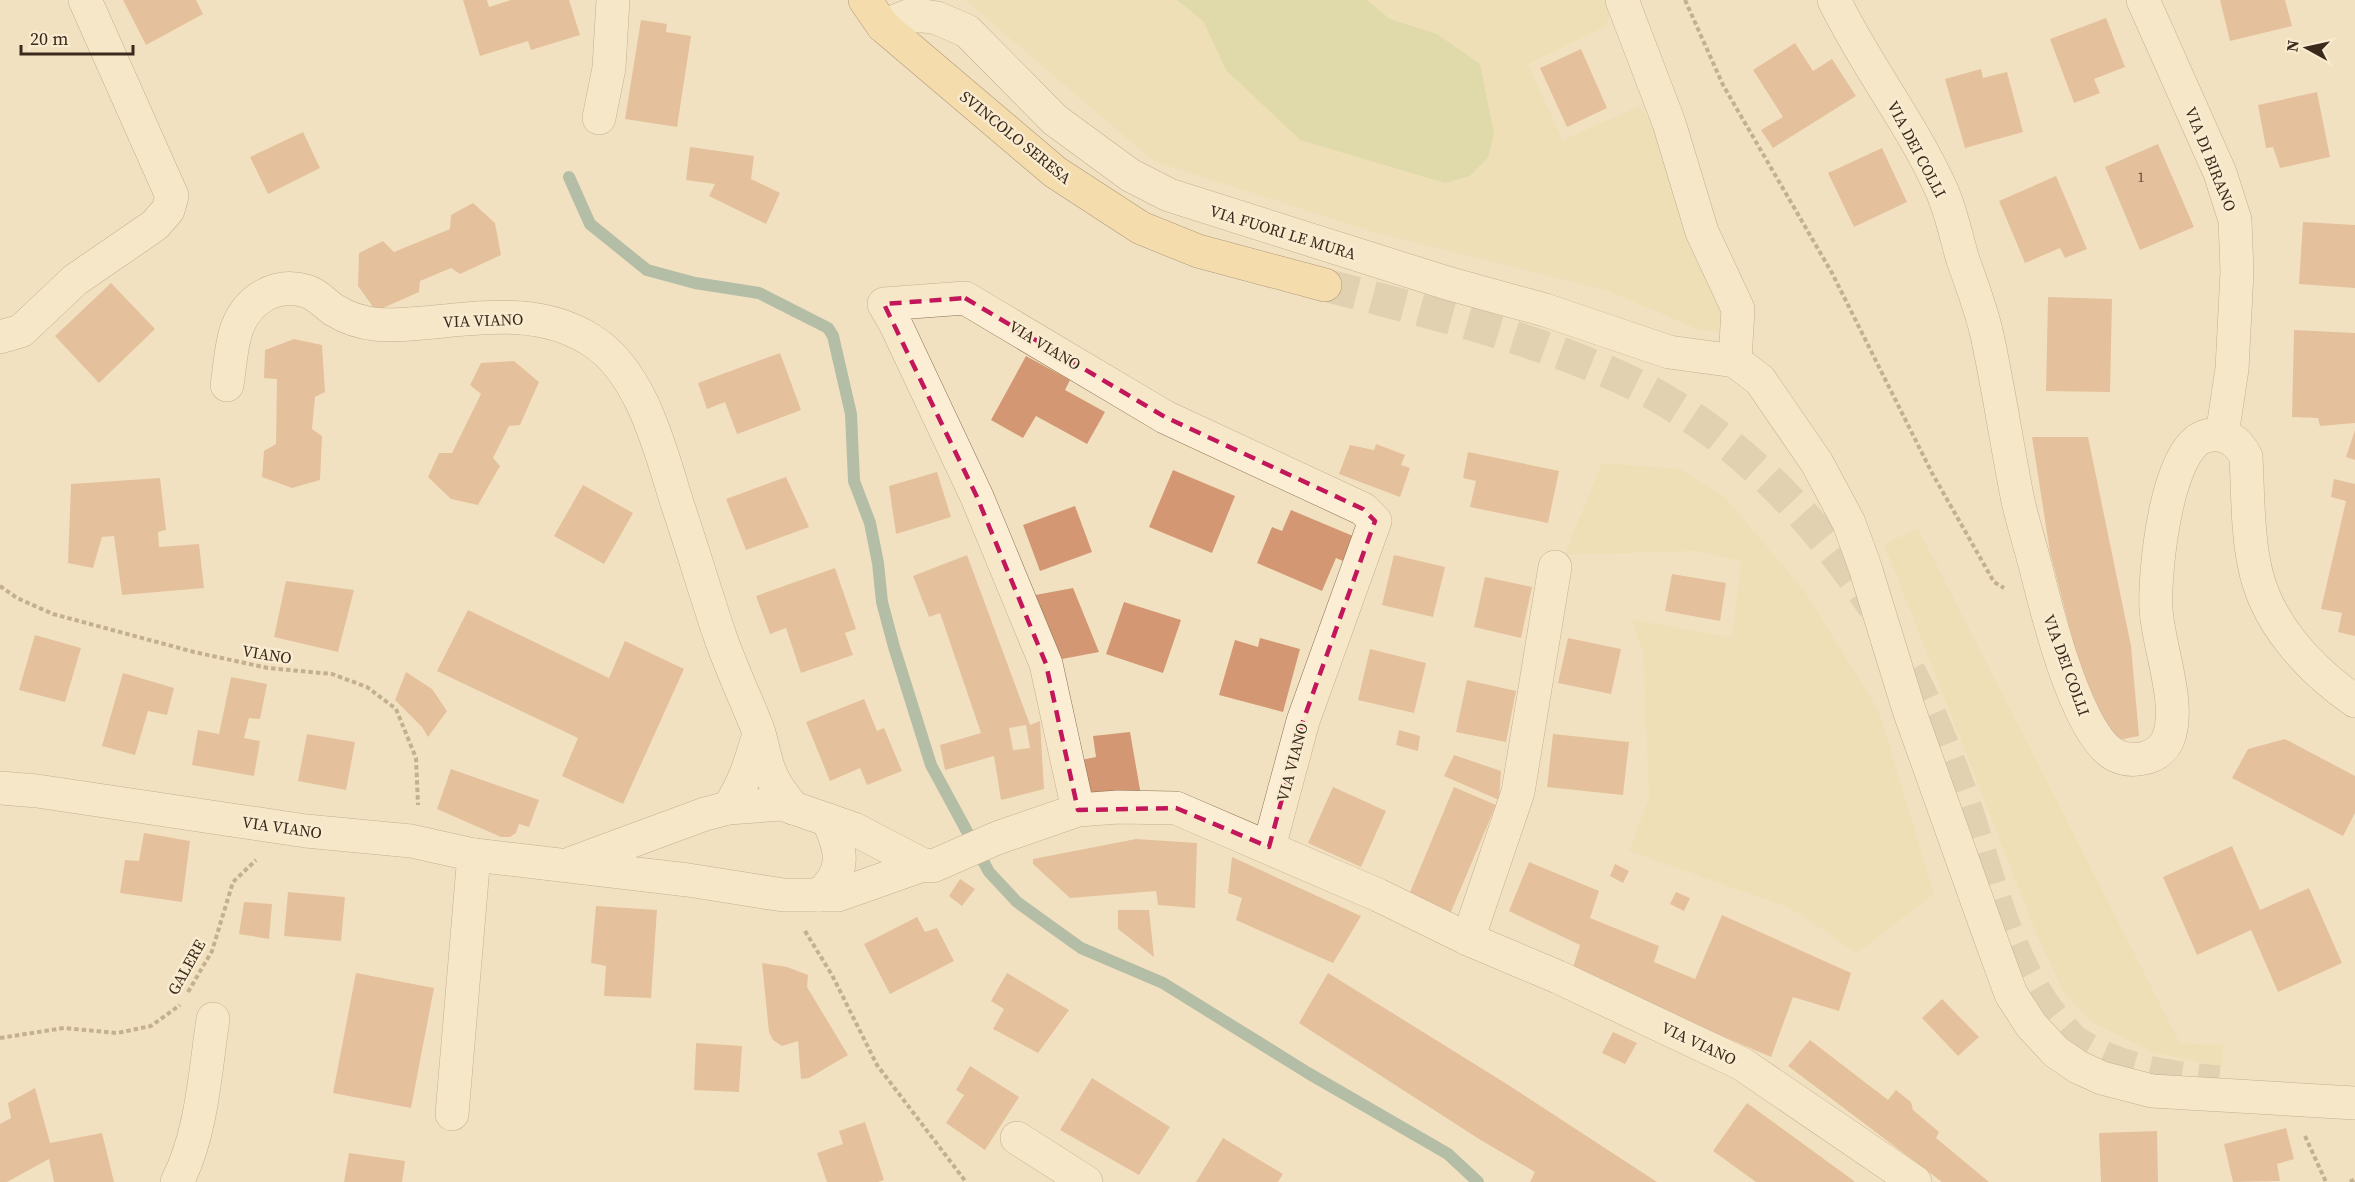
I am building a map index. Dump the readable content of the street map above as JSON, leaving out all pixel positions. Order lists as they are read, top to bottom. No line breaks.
{"streets":{"main road":["SVINCOLO SERESA"],"street":["VIA DEI COLLI","VIA DI BIRANO","VIA FUORI LE MURA","VIA VIANO"],"path":["VIANO","GALERE"]},"crossings":[["SVINCOLO SERESA","VIA FUORI LE MURA"],["VIA DEI COLLI","VIA DI BIRANO"],["VIA VIANO","VIANO"],["VIA VIANO","GALERE"]],"house_numbers":["1"],"scale_bar":"20 m","north":"left"}
